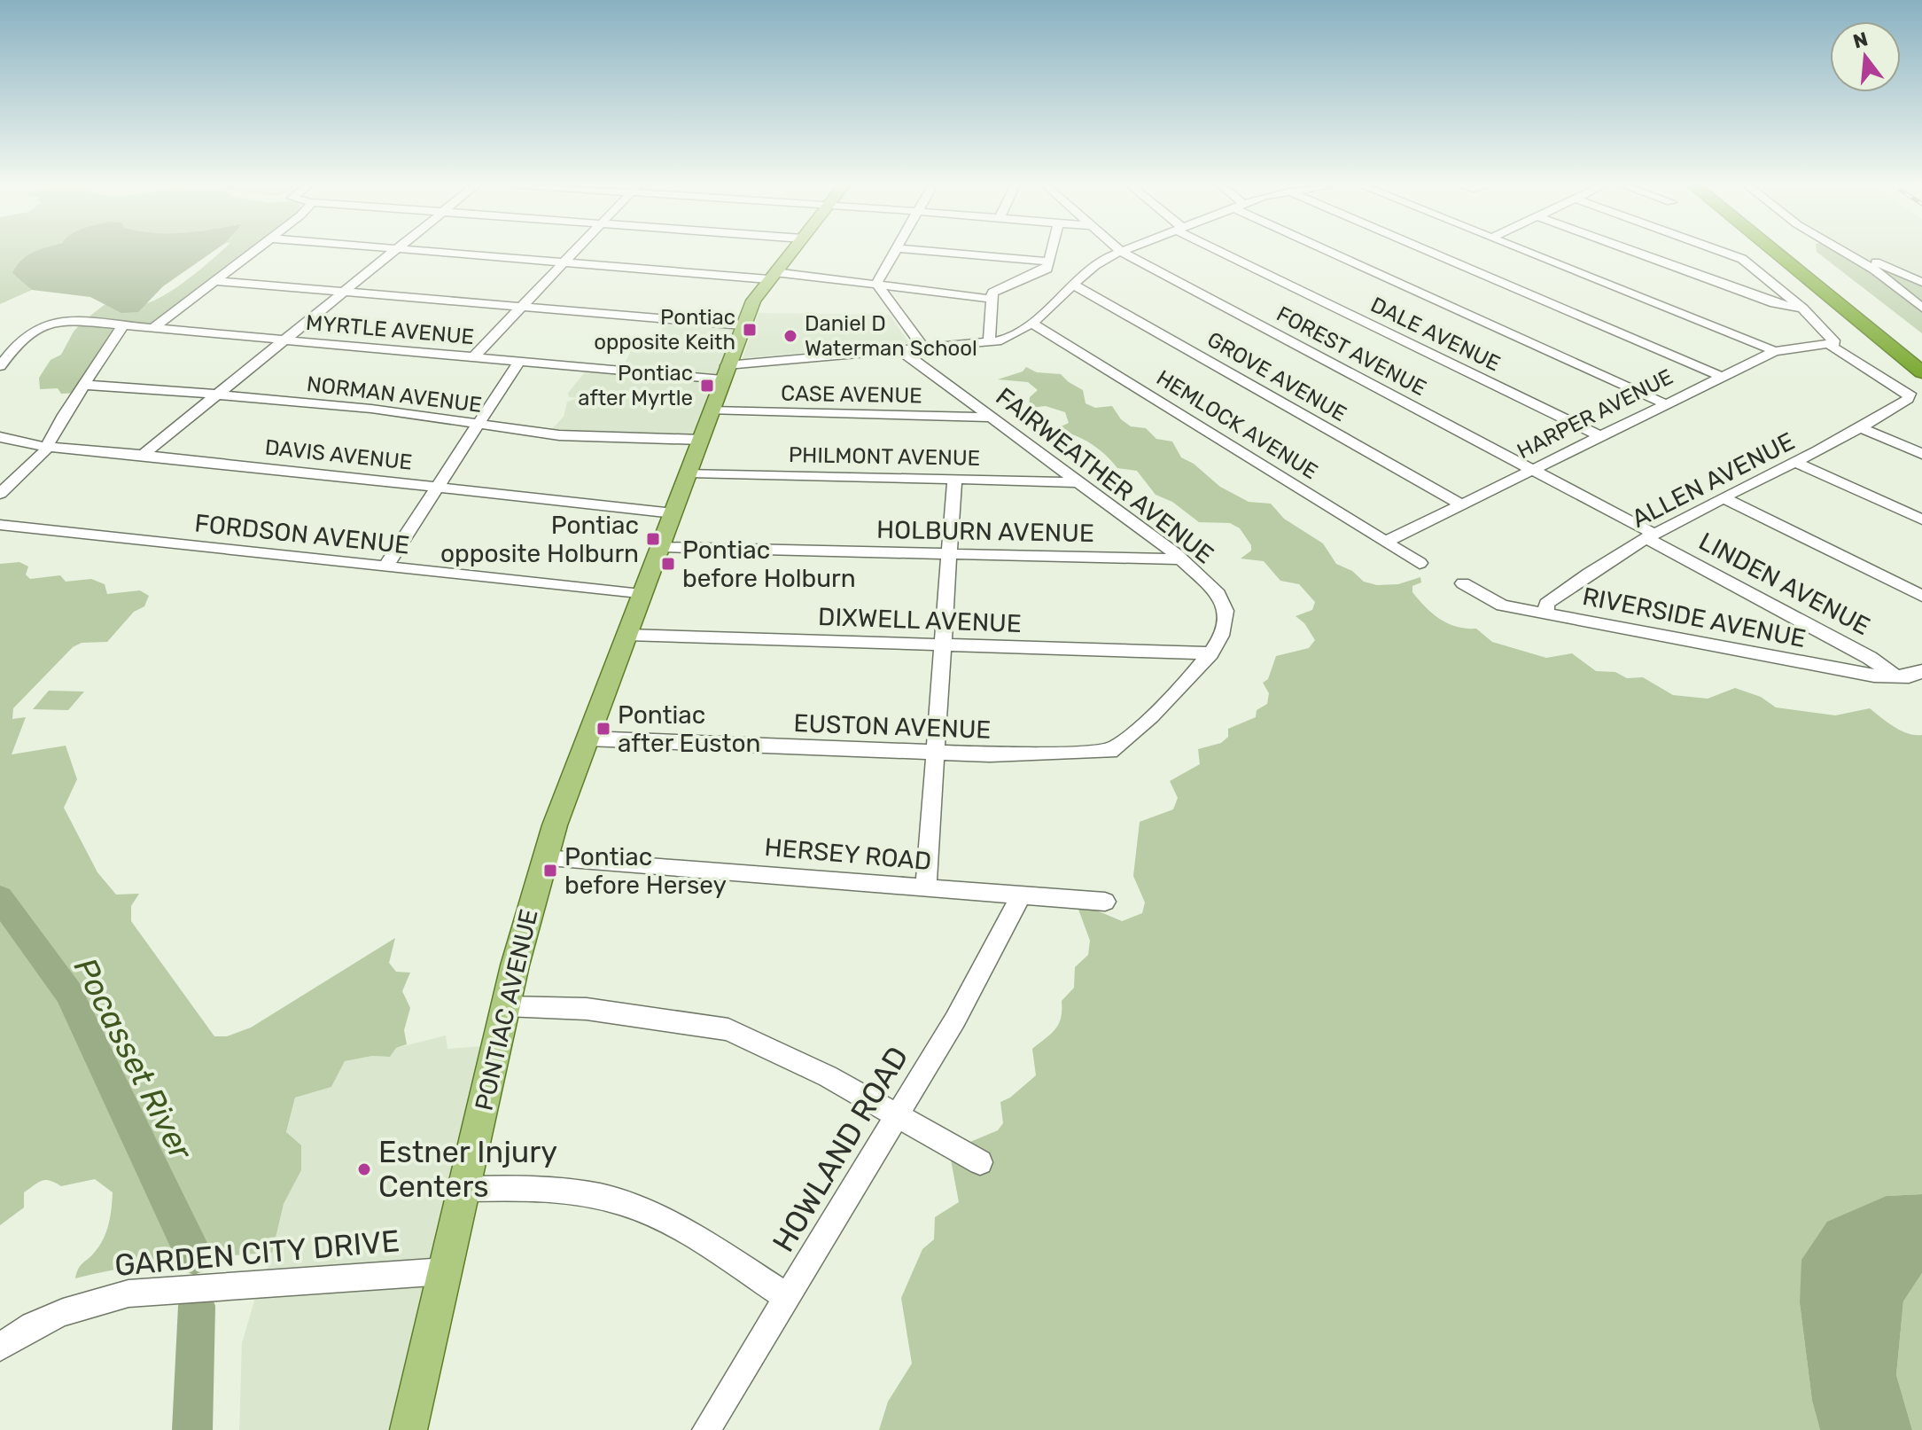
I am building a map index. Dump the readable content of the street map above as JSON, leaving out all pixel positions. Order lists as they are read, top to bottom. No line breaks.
{"streets":{"main road":["PONTIAC AVENUE"],"street":["MYRTLE AVENUE","DALE AVENUE","FOREST AVENUE","GROVE AVENUE","NORMAN AVENUE","CASE AVENUE","HARPER AVENUE","HEMLOCK AVENUE","DAVIS AVENUE","PHILMONT AVENUE","FAIRWEATHER AVENUE","ALLEN AVENUE","HOLBURN AVENUE","FORDSON AVENUE","LINDEN AVENUE","RIVERSIDE AVENUE","DIXWELL AVENUE","EUSTON AVENUE","HERSEY ROAD","HOWLAND ROAD","GARDEN CITY DRIVE"]},"crossings":[["MYRTLE AVENUE","FOREST AVENUE"],["MYRTLE AVENUE","GROVE AVENUE"],["MYRTLE AVENUE","HEMLOCK AVENUE"],["MYRTLE AVENUE","FAIRWEATHER AVENUE"],["MYRTLE AVENUE","PONTIAC AVENUE"],["DALE AVENUE","HARPER AVENUE"],["FOREST AVENUE","HARPER AVENUE"],["FOREST AVENUE","ALLEN AVENUE"],["FOREST AVENUE","LINDEN AVENUE"],["GROVE AVENUE","HARPER AVENUE"],["NORMAN AVENUE","PONTIAC AVENUE"],["CASE AVENUE","FAIRWEATHER AVENUE"],["CASE AVENUE","PONTIAC AVENUE"],["HARPER AVENUE","HEMLOCK AVENUE"],["HARPER AVENUE","ALLEN AVENUE"],["DAVIS AVENUE","PONTIAC AVENUE"],["PHILMONT AVENUE","FAIRWEATHER AVENUE"],["PHILMONT AVENUE","PONTIAC AVENUE"],["FAIRWEATHER AVENUE","HOLBURN AVENUE"],["FAIRWEATHER AVENUE","DIXWELL AVENUE"],["FAIRWEATHER AVENUE","EUSTON AVENUE"],["ALLEN AVENUE","LINDEN AVENUE"],["ALLEN AVENUE","RIVERSIDE AVENUE"],["HOLBURN AVENUE","PONTIAC AVENUE"],["FORDSON AVENUE","PONTIAC AVENUE"],["LINDEN AVENUE","RIVERSIDE AVENUE"],["DIXWELL AVENUE","PONTIAC AVENUE"],["EUSTON AVENUE","PONTIAC AVENUE"],["HERSEY ROAD","PONTIAC AVENUE"],["HERSEY ROAD","HOWLAND ROAD"],["PONTIAC AVENUE","GARDEN CITY DRIVE"]],"water":["Pocasset River"],"places":{"transit":["Pontiac opposite Keith","Pontiac after Myrtle","Pontiac opposite Holburn","Pontiac before Holburn","Pontiac after Euston","Pontiac before Hersey"],"other":["Daniel D Waterman School","Estner Injury Centers"]},"north":"top"}
